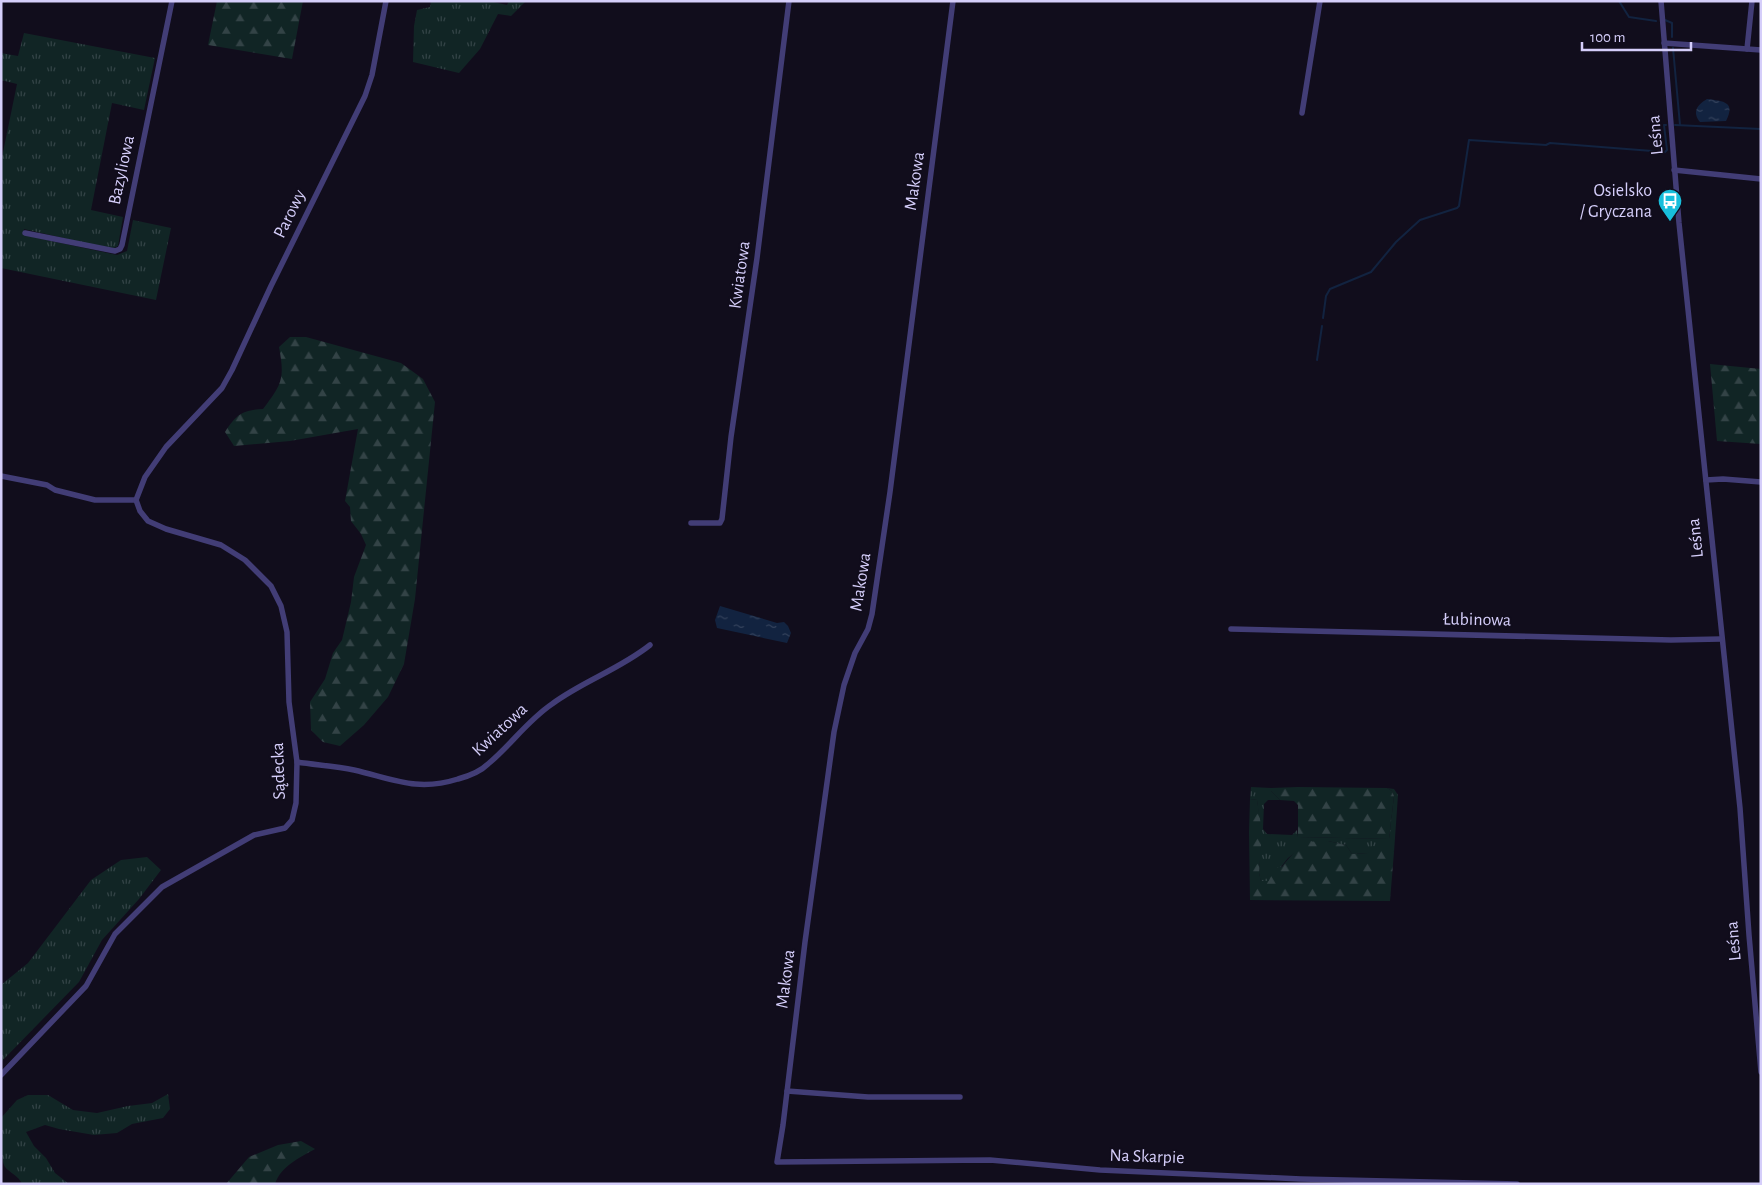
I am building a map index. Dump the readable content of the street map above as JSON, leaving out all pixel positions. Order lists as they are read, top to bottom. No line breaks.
{"streets":{"street":["Leśna","Bazyliowa","Makowa","Parowy","Kwiatowa","Łubinowa","Sądecka","Na Skarpie"]},"crossings":[["Leśna","Łubinowa"],["Makowa","Na Skarpie"],["Parowy","Sądecka"],["Kwiatowa","Sądecka"]],"places":{"bus stop":["Osielsko / Gryczana"]},"scale_bar":"100 m"}
